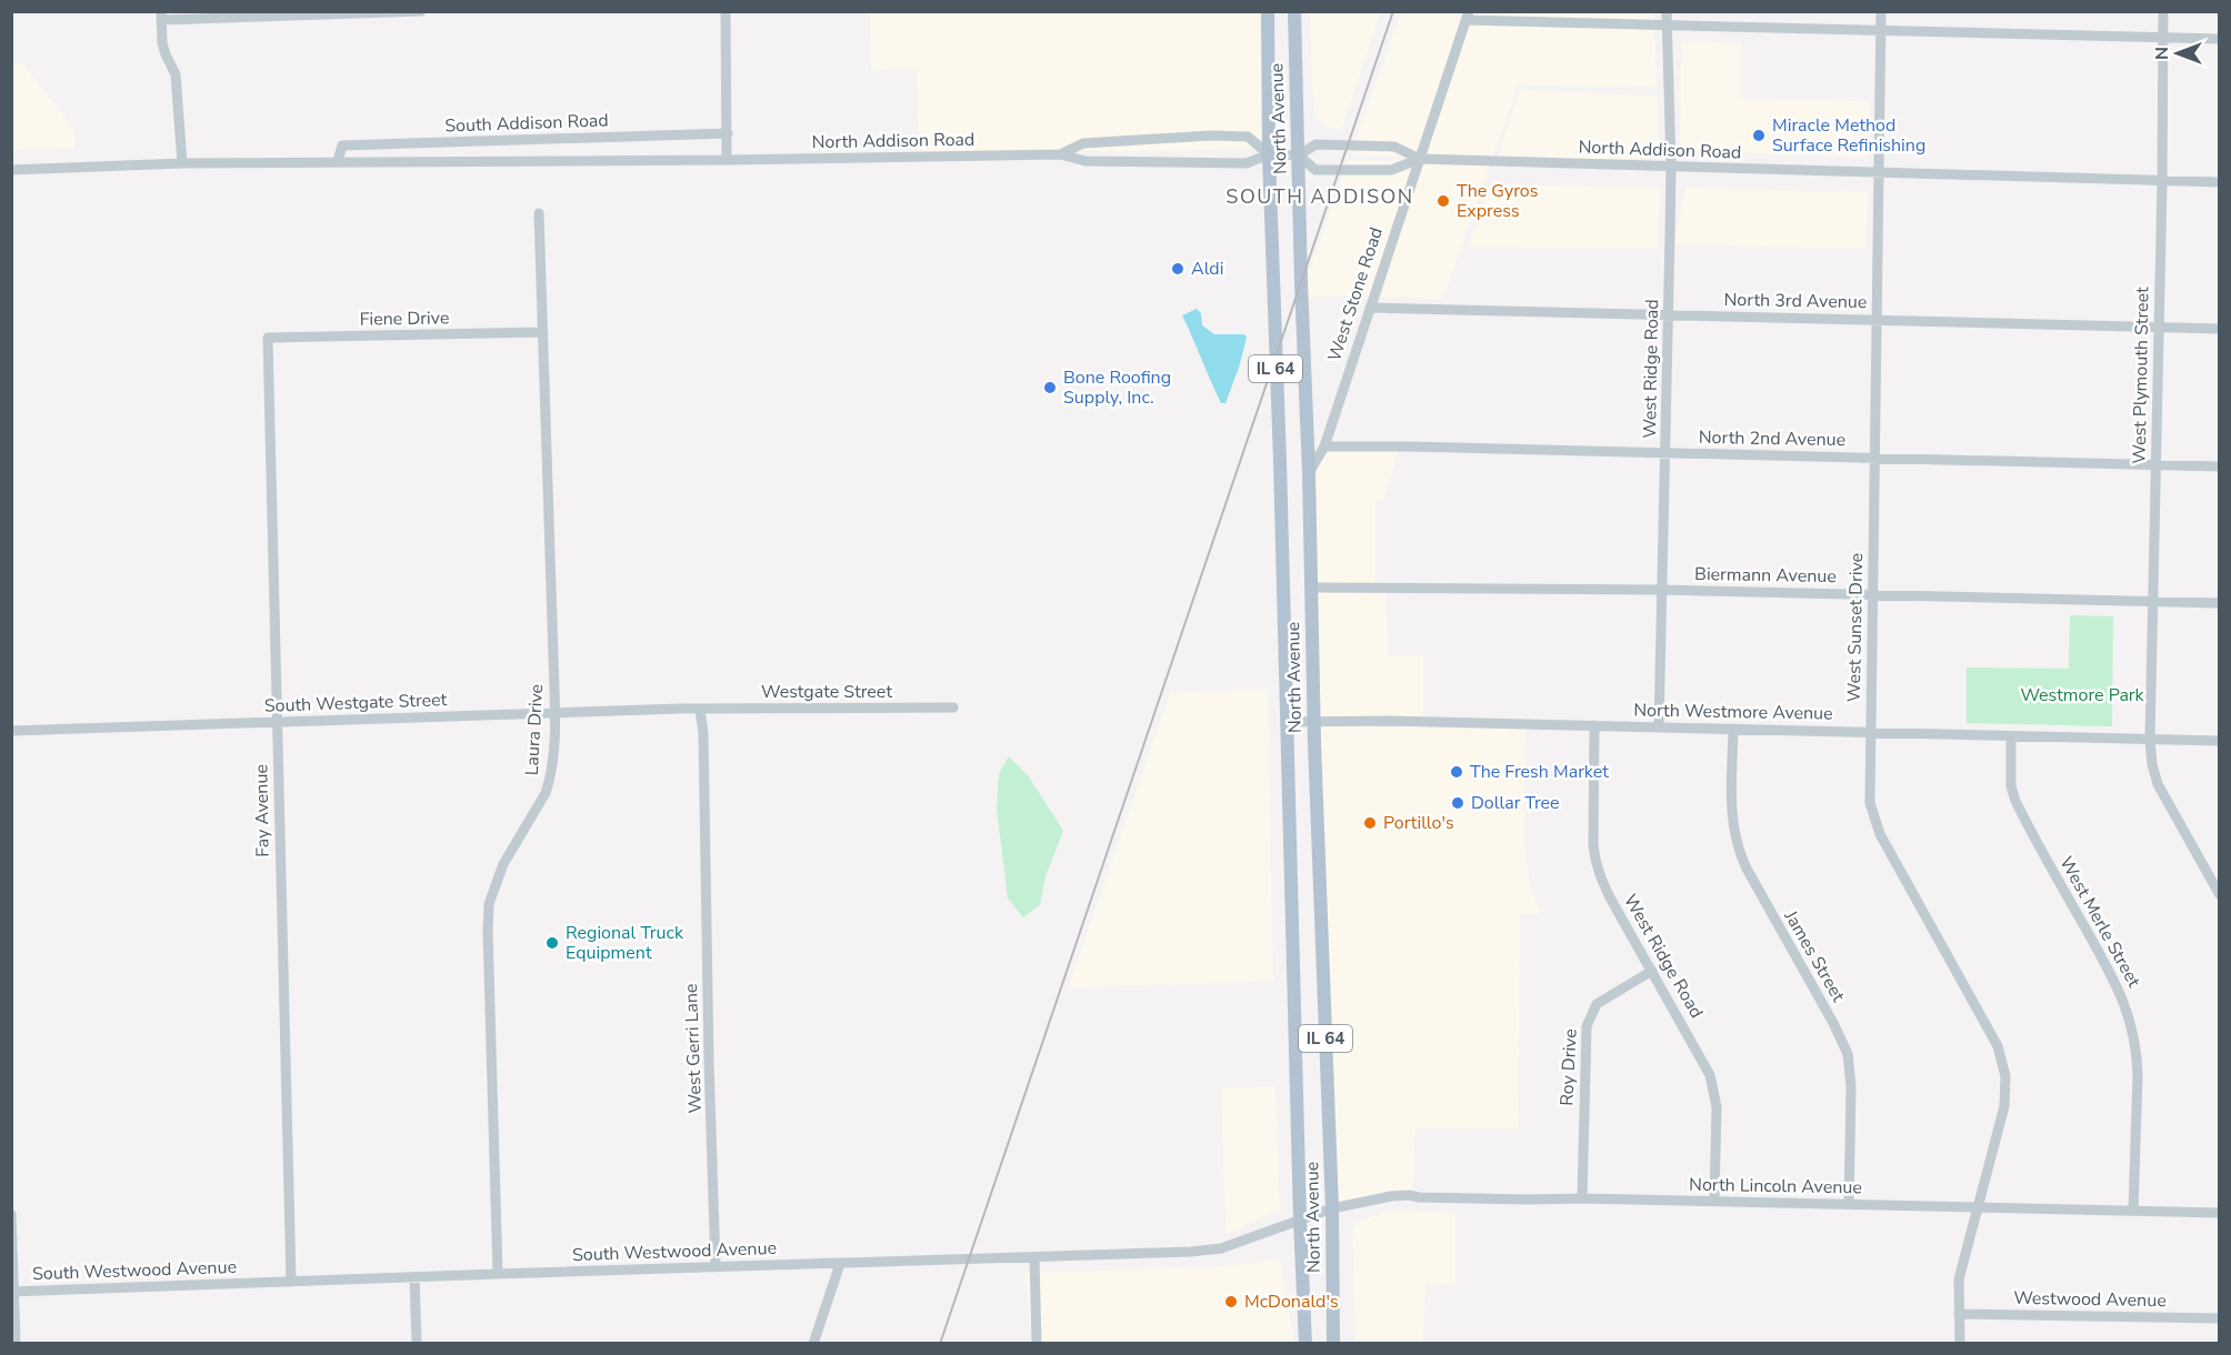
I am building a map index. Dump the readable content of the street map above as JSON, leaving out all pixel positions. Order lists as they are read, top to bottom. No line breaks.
{"streets":{"main road":["North Avenue","IL 64"],"street":["South Addison Road","North Addison Road","West Stone Road","North 3rd Avenue","Fiene Drive","West Ridge Road","West Plymouth Street","North 2nd Avenue","Biermann Avenue","West Sunset Drive","Westgate Street","South Westgate Street","North Westmore Avenue","Laura Drive","Fay Avenue","West Merle Street","James Street","West Gerri Lane","Roy Drive","North Lincoln Avenue","South Westwood Avenue","Westwood Avenue"]},"crossings":[["North Avenue","North Addison Road"],["North Avenue","West Stone Road"],["North Avenue","Biermann Avenue"],["North Avenue","North Westmore Avenue"],["North Avenue","North Lincoln Avenue"],["North Avenue","South Westwood Avenue"],["South Addison Road","North Addison Road"],["North Addison Road","West Stone Road"],["North Addison Road","West Ridge Road"],["North Addison Road","West Plymouth Street"],["North Addison Road","West Sunset Drive"],["West Stone Road","North 3rd Avenue"],["West Stone Road","North 2nd Avenue"],["North 3rd Avenue","West Ridge Road"],["North 3rd Avenue","West Plymouth Street"],["North 3rd Avenue","West Sunset Drive"],["Fiene Drive","Laura Drive"],["Fiene Drive","Fay Avenue"],["West Ridge Road","North 2nd Avenue"],["West Ridge Road","Biermann Avenue"],["West Ridge Road","North Westmore Avenue"],["West Ridge Road","Roy Drive"],["West Ridge Road","North Lincoln Avenue"],["West Plymouth Street","North 2nd Avenue"],["West Plymouth Street","Biermann Avenue"],["West Plymouth Street","North Westmore Avenue"],["North 2nd Avenue","West Sunset Drive"],["Biermann Avenue","West Sunset Drive"],["West Sunset Drive","North Westmore Avenue"],["West Sunset Drive","North Lincoln Avenue"],["West Sunset Drive","Westwood Avenue"],["Westgate Street","South Westgate Street"],["Westgate Street","West Gerri Lane"],["South Westgate Street","Laura Drive"],["South Westgate Street","Fay Avenue"],["South Westgate Street","West Gerri Lane"],["North Westmore Avenue","West Merle Street"],["North Westmore Avenue","James Street"],["Laura Drive","South Westwood Avenue"],["Fay Avenue","South Westwood Avenue"],["West Merle Street","North Lincoln Avenue"],["James Street","North Lincoln Avenue"],["West Gerri Lane","South Westwood Avenue"],["Roy Drive","North Lincoln Avenue"],["North Lincoln Avenue","South Westwood Avenue"]],"districts":["SOUTH ADDISON"],"parks":["Westmore Park"],"places":["Miracle Method Surface Refinishing","The Gyros Express","Aldi","Bone Roofing Supply, Inc.","The Fresh Market","Dollar Tree","Portillo's","Regional Truck Equipment","McDonald's"],"north":"left"}
